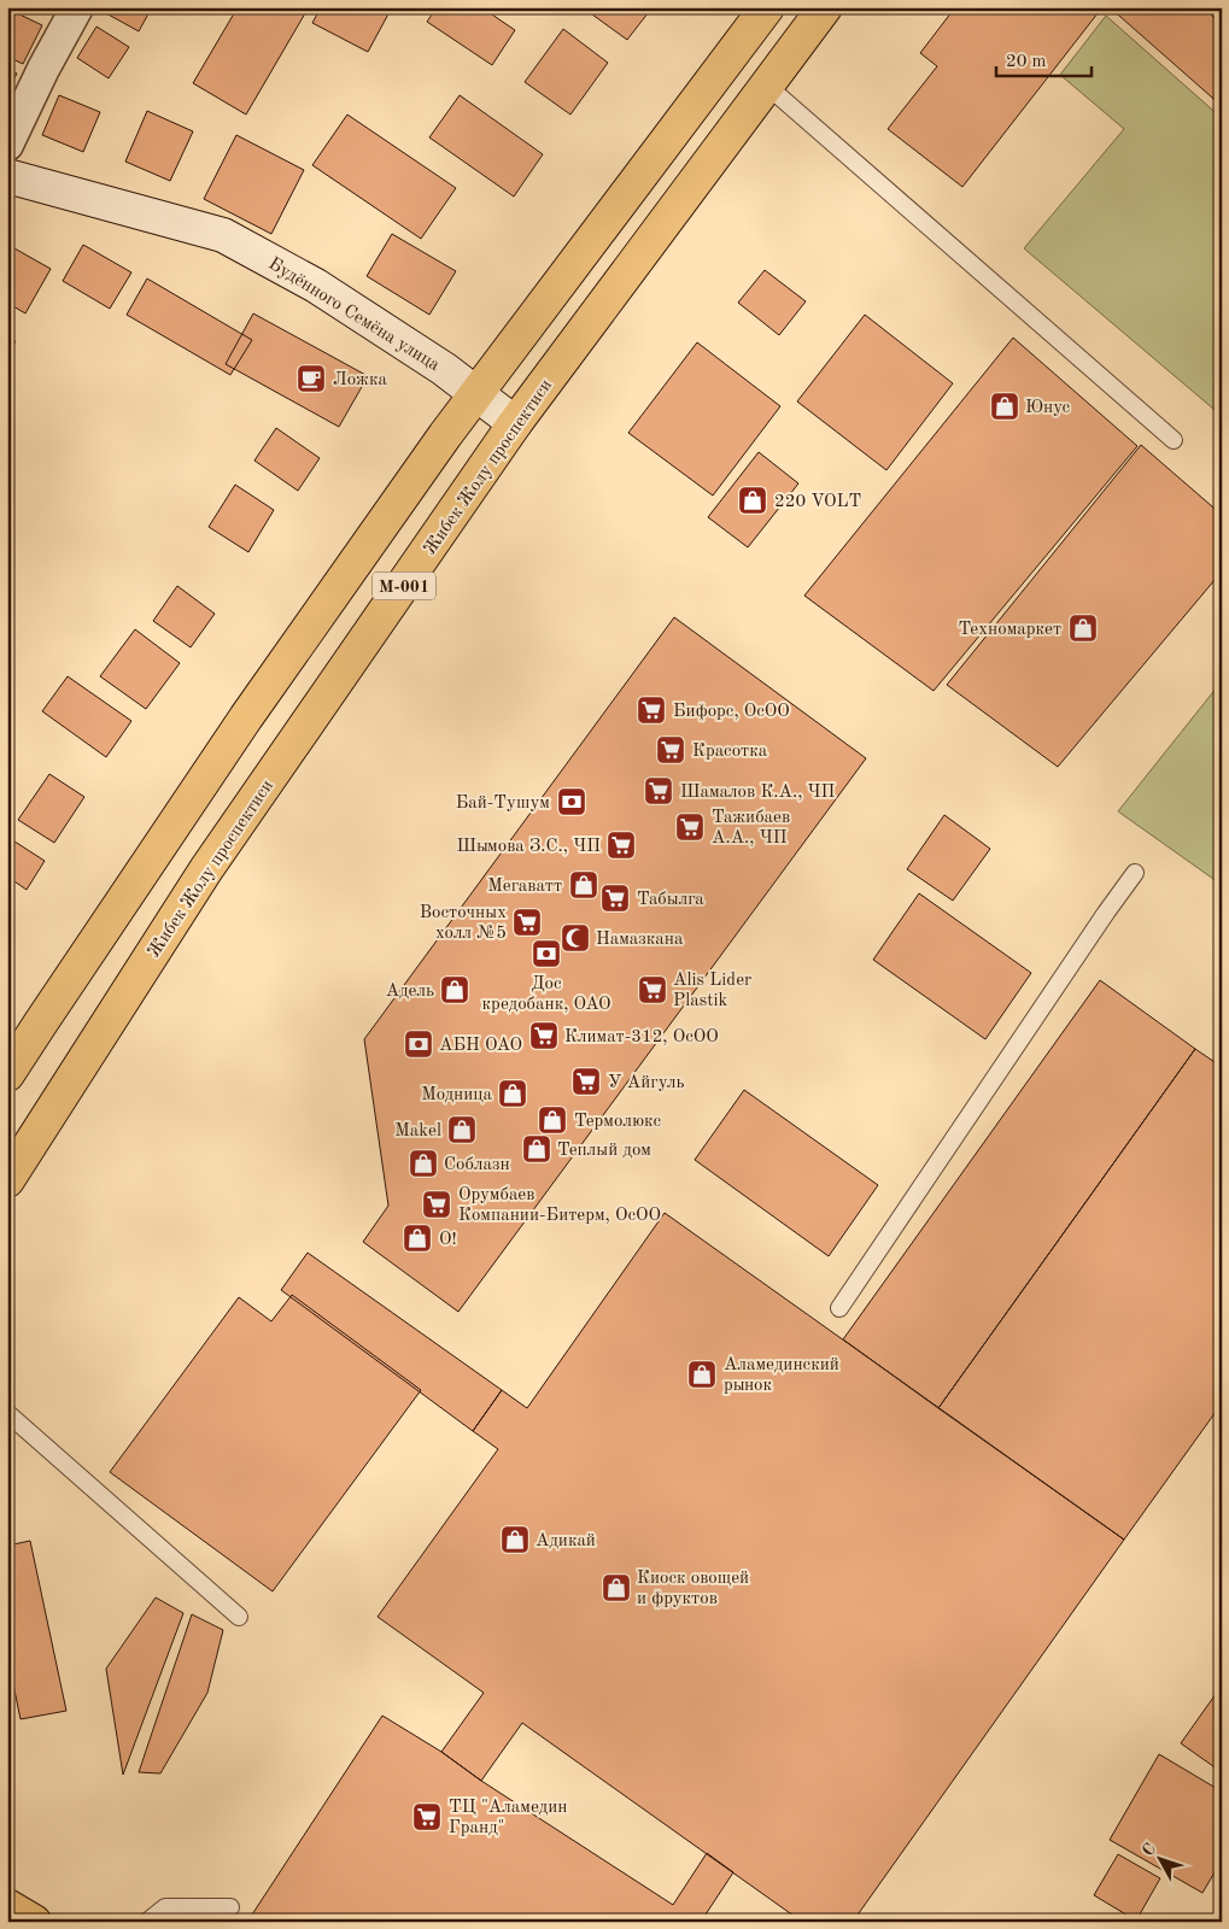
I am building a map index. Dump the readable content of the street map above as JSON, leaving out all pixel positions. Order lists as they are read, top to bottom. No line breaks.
{"streets":{"main road":["Жибек Жолу проспектиси","М-001"],"street":["Будённого Семёна улица"]},"crossings":[["Будённого Семёна улица","Жибек Жолу проспектиси"],["Будённого Семёна улица","М-001"]],"places":{"cafe":["Ложка"],"shop":["Юнус","220 VOLT","Техномаркет","Мегаватт","Адель","Модница","Термолюкс","Makel","Теплый дом","Соблазн","О!","Аламединский рынок","Адикай","Киоск овощей и фруктов"],"supermarket":["Бифорс, ОсОО","Красотка","Шамалов К.А., ЧП","Тажибаев А.А., ЧП","Шымова З.С., ЧП","Табылга","Восточных холл №5","Alis Lider Plastik","Климат-312, ОсОО","У Айгуль","Орумбаев Компании-Битерм, ОсОО","ТЦ \"Аламедин Гранд\""],"bank":["Бай-Тушум","Дос кредобанк, ОАО","АБН ОАО"],"mosque":["Намазкана"]},"scale_bar":"20 m","north":"top left"}
